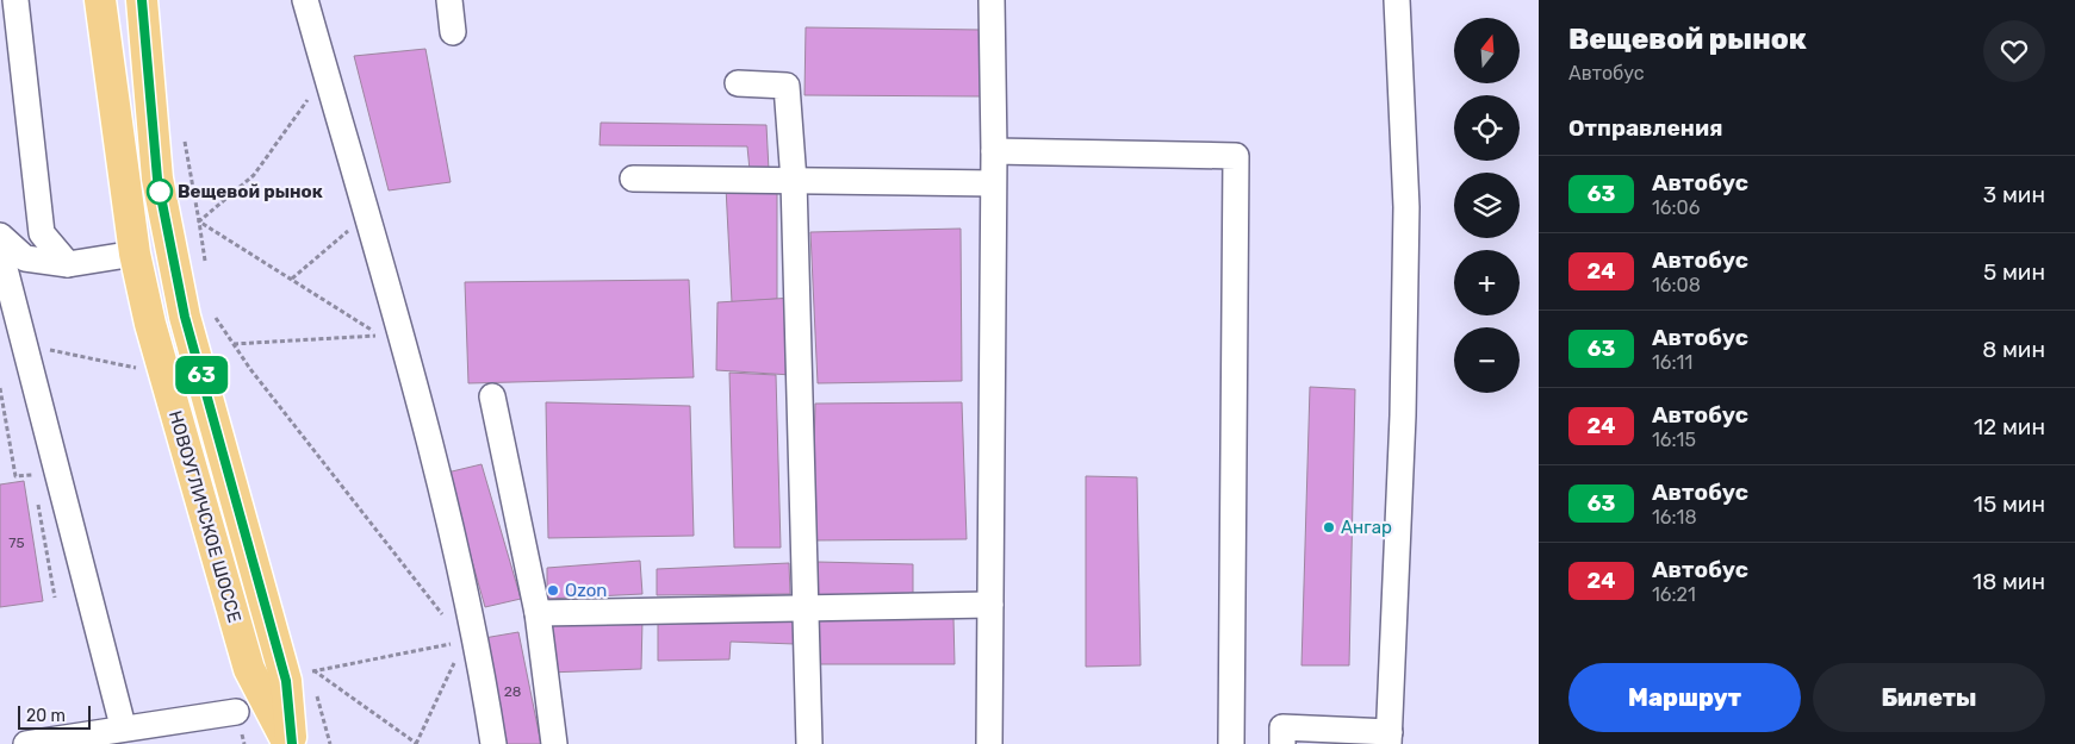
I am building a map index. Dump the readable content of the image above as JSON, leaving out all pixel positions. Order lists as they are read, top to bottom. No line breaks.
{"streets":{"main road":["НОВОУГЛИЧСКОЕ ШОССЕ"]},"places":["Вещевой рынок","Ангар","Ozon"],"lines":["bus line 63"],"house_numbers":["75","28"],"scale_bar":"20 m","north":"top","page":{"on_map":"63","heading":[["Вещевой рынок","Автобус"],"Отправления"],"map_buttons":["+","−"],"list":[{"mark":"63","name":"Автобус","note":"16:06","value":"3 мин"},{"mark":"24","name":"Автобус","note":"16:08","value":"5 мин"},{"mark":"63","name":"Автобус","note":"16:11","value":"8 мин"},{"mark":"24","name":"Автобус","note":"16:15","value":"12 мин"},{"mark":"63","name":"Автобус","note":"16:18","value":"15 мин"},{"mark":"24","name":"Автобус","note":"16:21","value":"18 мин"}],"buttons":["Маршрут","Билеты"],"scale":"20 m"}}
